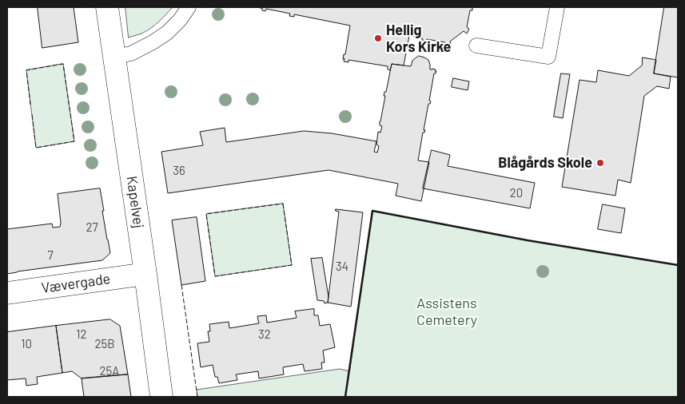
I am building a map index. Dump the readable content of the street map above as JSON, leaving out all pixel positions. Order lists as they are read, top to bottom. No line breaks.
{"streets":{"street":["Kapelvej","Vævergade"]},"crossings":[["Kapelvej","Vævergade"]],"parks":["Assistens Cemetery"],"places":["Hellig Kors Kirke","Blågårds Skole"],"house_numbers":["36","20","27","7","34","12","32","10","25B","25A"]}
